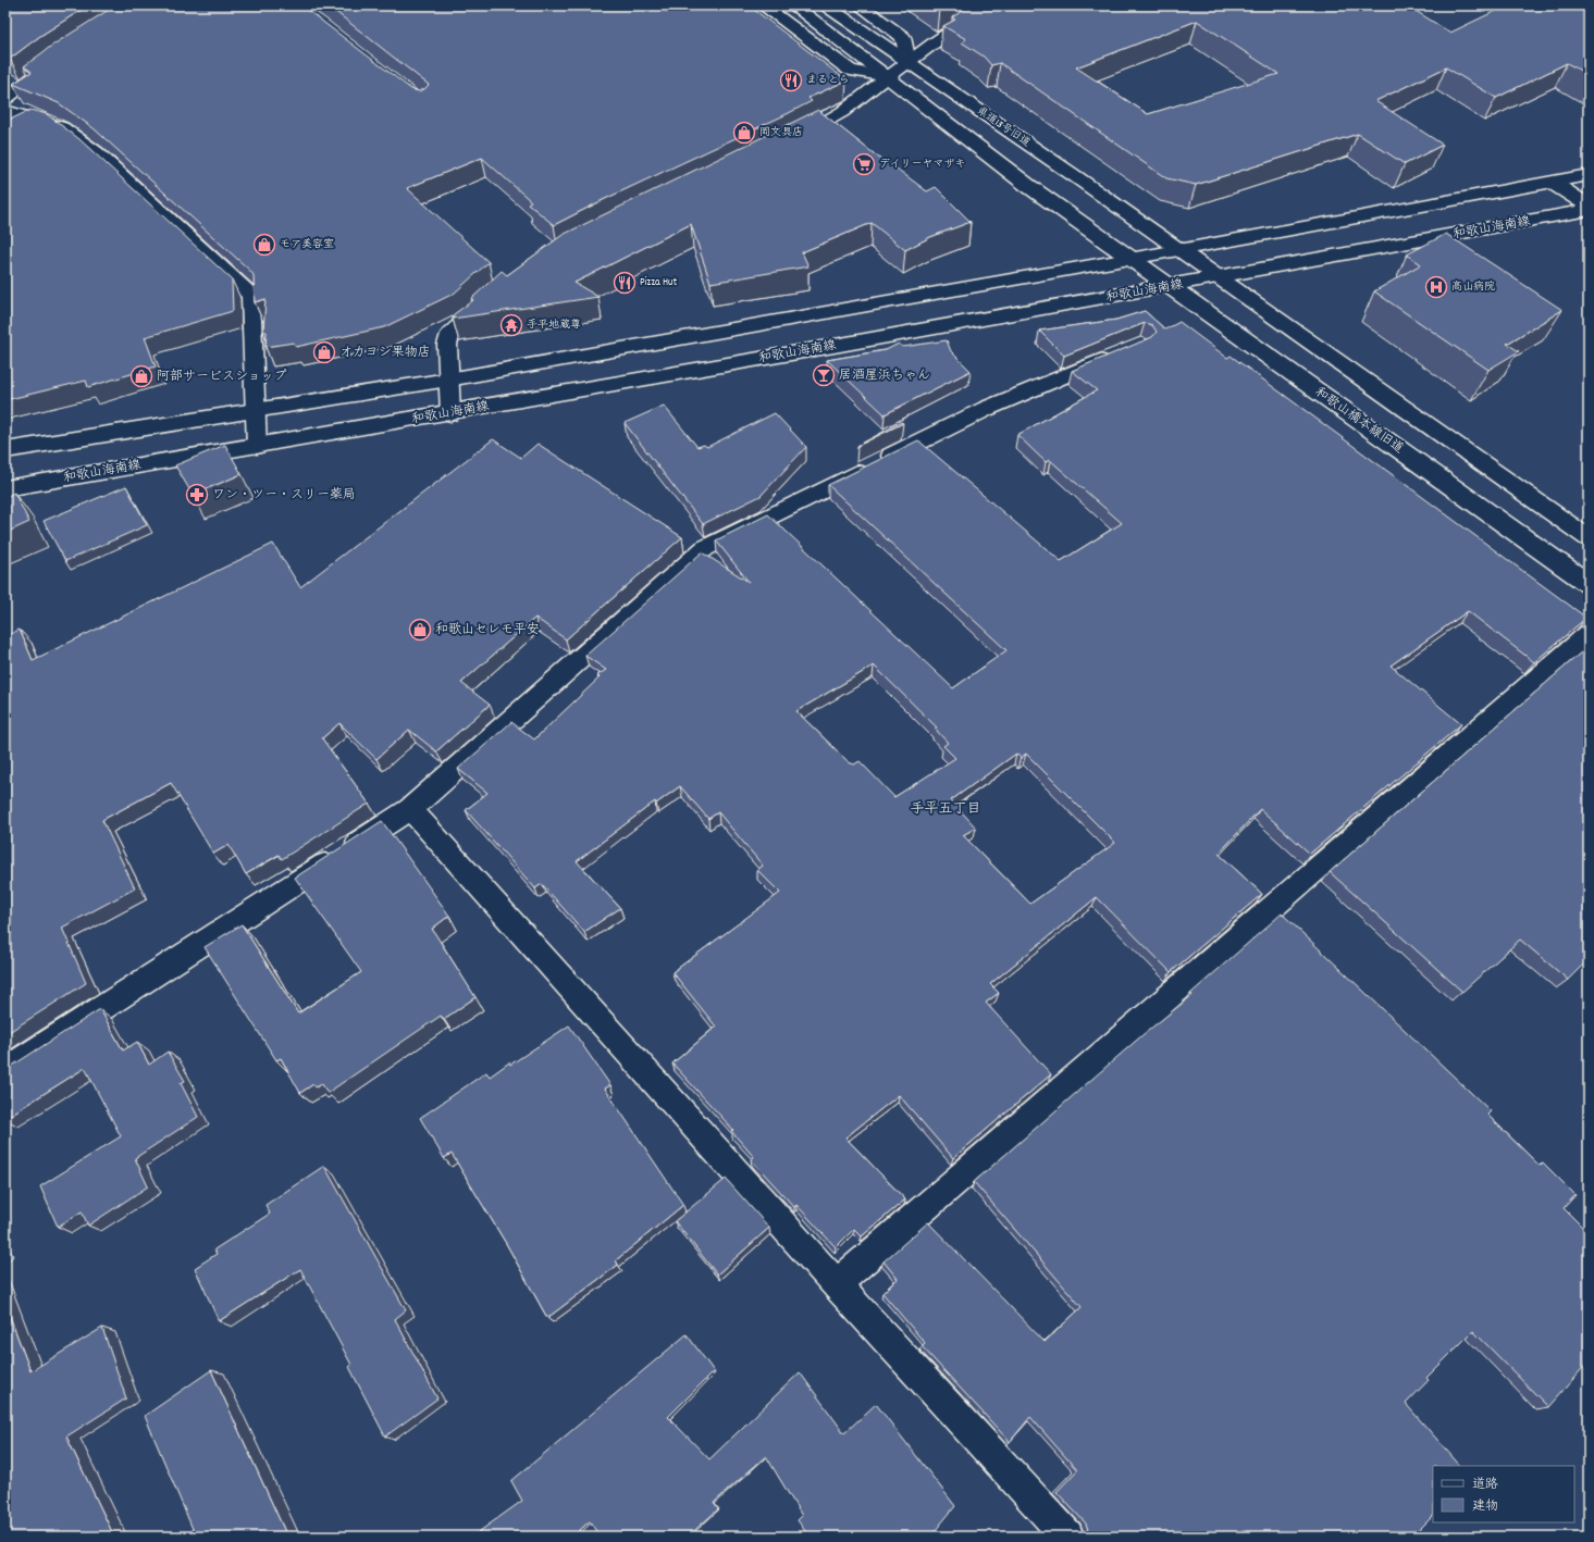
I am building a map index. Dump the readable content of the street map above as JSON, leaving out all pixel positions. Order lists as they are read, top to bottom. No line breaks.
{"streets":{"street":["県道13号旧道","和歌山海南線","和歌山橋本線旧道"]},"crossings":[["和歌山海南線","和歌山橋本線旧道"]],"districts":["手平五丁目"],"places":{"restaurant":["まるとら","Pizza Hut"],"shop":["岡文具店","モア美容室","オカヨシ果物店","阿部サービスショップ","和歌山セレモ平安"],"supermarket":["デイリーヤマザキ"],"hospital":["高山病院"],"temple":["手平地蔵尊"],"bar":["居酒屋浜ちゃん"],"pharmacy":["ワン・ツー・スリー薬局"]},"legend":["道路","建物"]}
